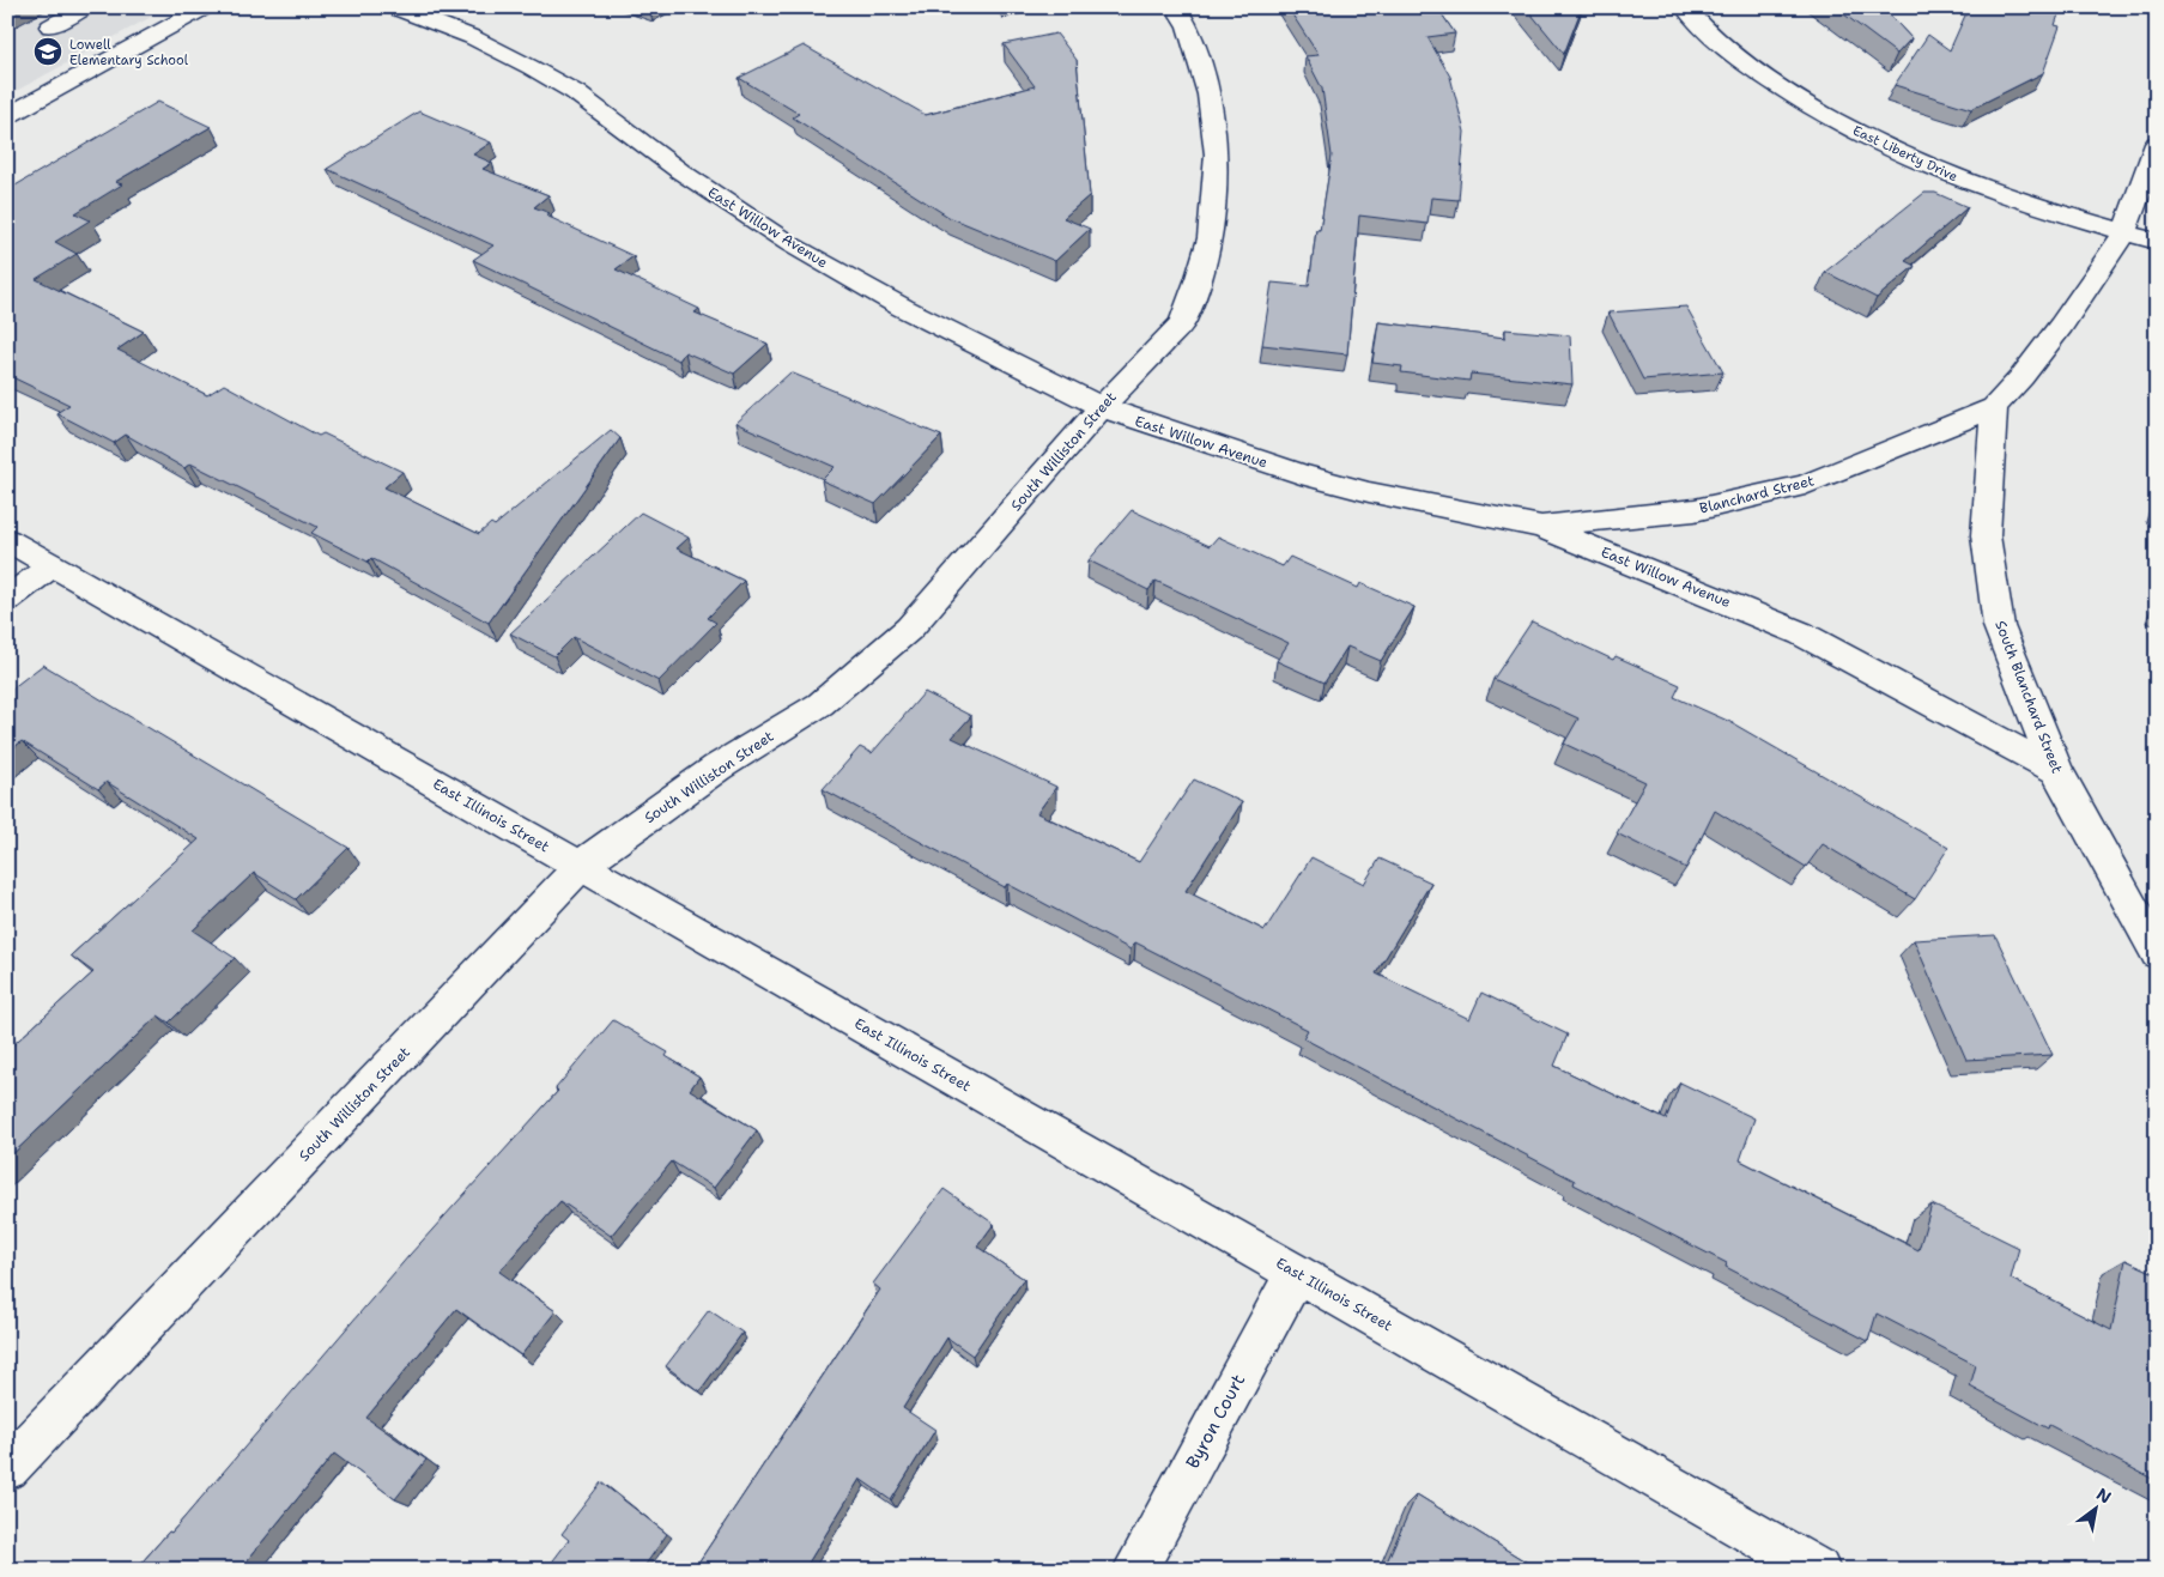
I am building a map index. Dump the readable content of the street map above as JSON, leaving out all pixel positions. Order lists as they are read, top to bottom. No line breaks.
{"streets":{"street":["East Liberty Drive","East Willow Avenue","South Williston Street","Blanchard Street","South Blanchard Street","East Illinois Street","Byron Court"]},"crossings":[["East Willow Avenue","South Williston Street"],["East Willow Avenue","Blanchard Street"],["East Willow Avenue","South Blanchard Street"],["South Williston Street","East Illinois Street"],["Blanchard Street","South Blanchard Street"],["East Illinois Street","Byron Court"]],"places":{"school or university":["Lowell Elementary School"]},"north":"top right"}
